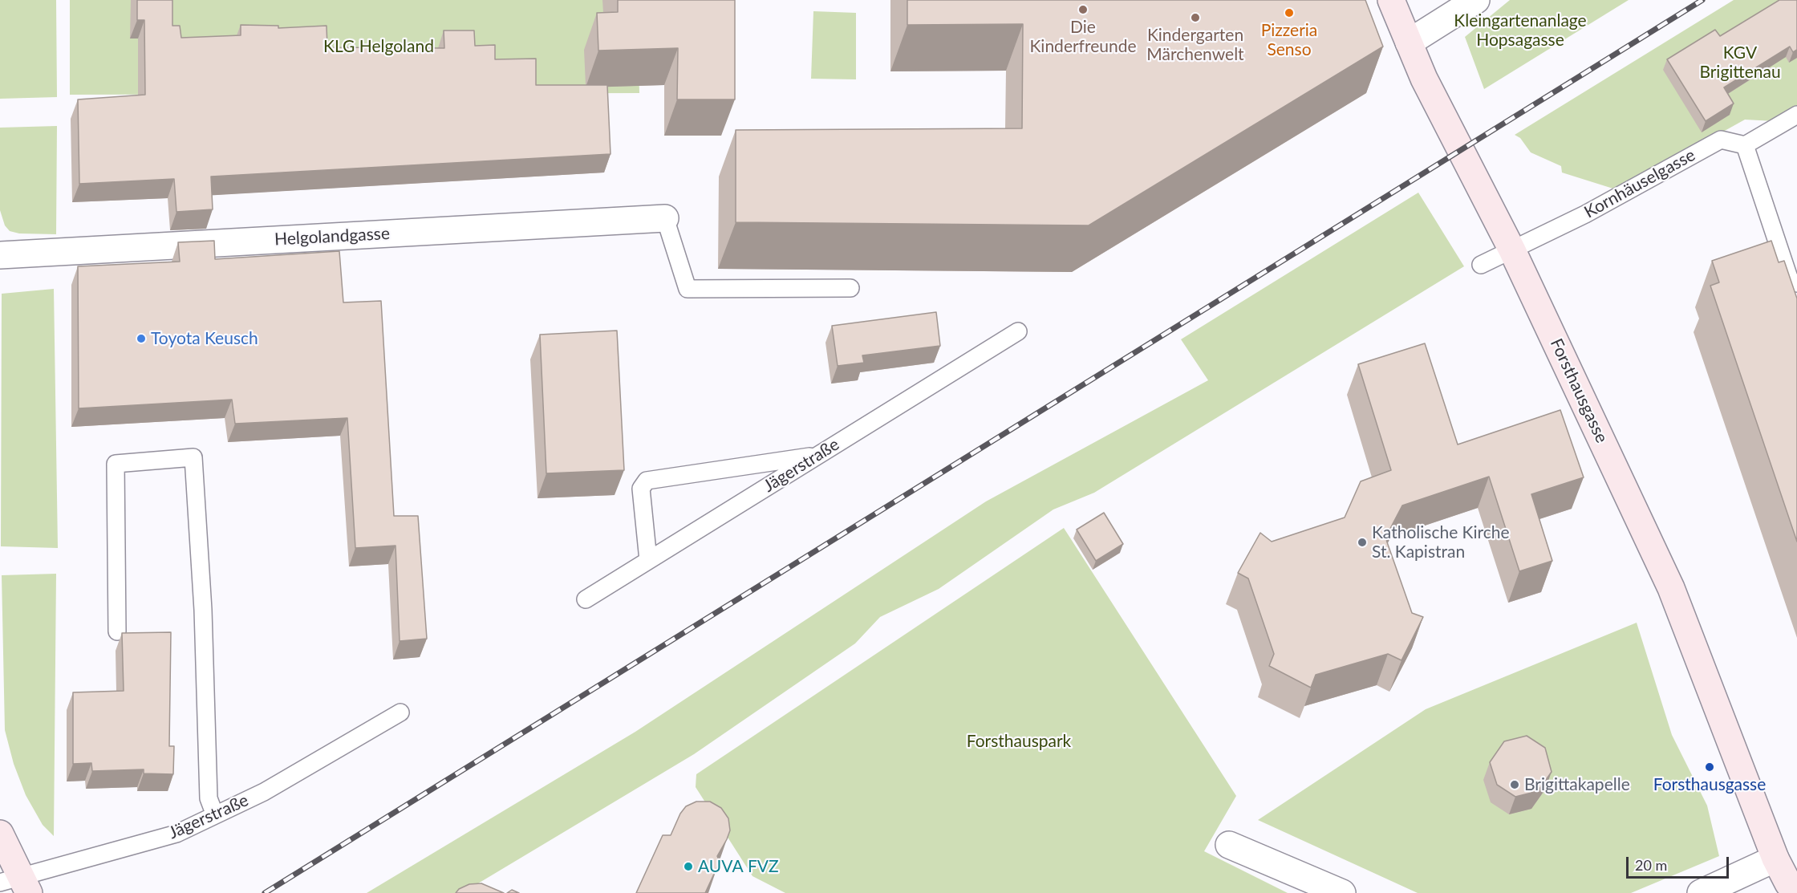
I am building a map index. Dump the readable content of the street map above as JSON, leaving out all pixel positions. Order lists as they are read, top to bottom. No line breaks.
{"streets":{"street":["Helgolandgasse","Forsthausgasse"],"lane":["Kornhäuselgasse","Jägerstraße"]},"crossings":[["Kornhäuselgasse","Forsthausgasse"]],"parks":["Kleingartenanlage Hopsagasse","KLG Helgoland","KGV Brigittenau","Forsthauspark"],"places":["Die Kinderfreunde","Pizzeria Senso","Kindergarten Märchenwelt","Toyota Keusch","Katholische Kirche St. Kapistran","Forsthausgasse","Brigittakapelle","AUVA FVZ"],"scale_bar":"20 m"}
